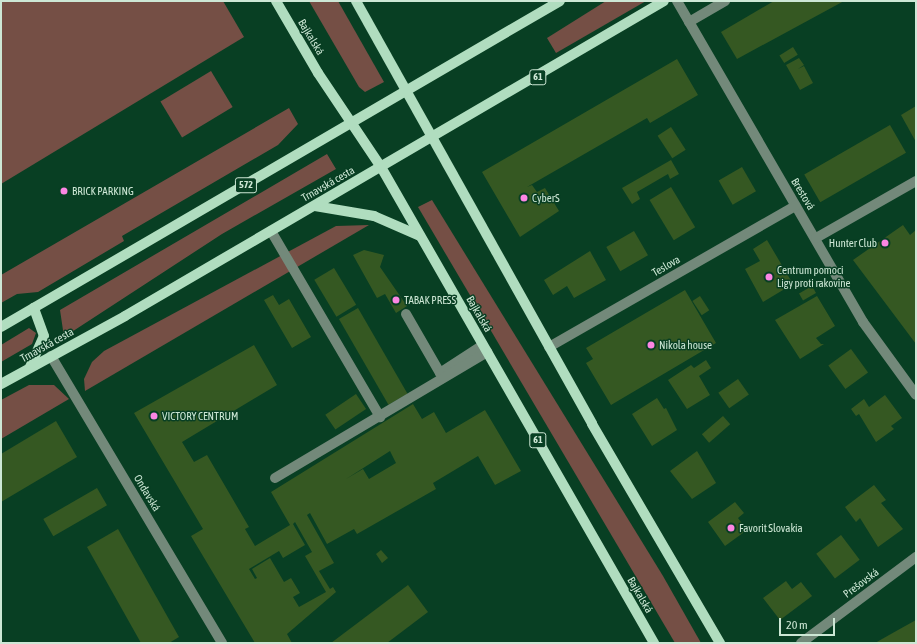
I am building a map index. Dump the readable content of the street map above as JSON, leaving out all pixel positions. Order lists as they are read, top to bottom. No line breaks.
{"streets":{"main road":["Bajkalská","61","Trnavská cesta","572"],"street":["Brestová","Teslova","Ondavská","Prešovská"]},"crossings":[["Bajkalská","Trnavská cesta"],["Bajkalská","572"],["Trnavská cesta","Ondavská"],["Brestová","Teslova"]],"places":["BRICK PARKING","CyberS","Hunter Club","Centrum pomoci Ligy proti rakovine","TABAK PRESS","Nikola house","VICTORY CENTRUM","Favorit Slovakia"],"scale_bar":"20 m"}
